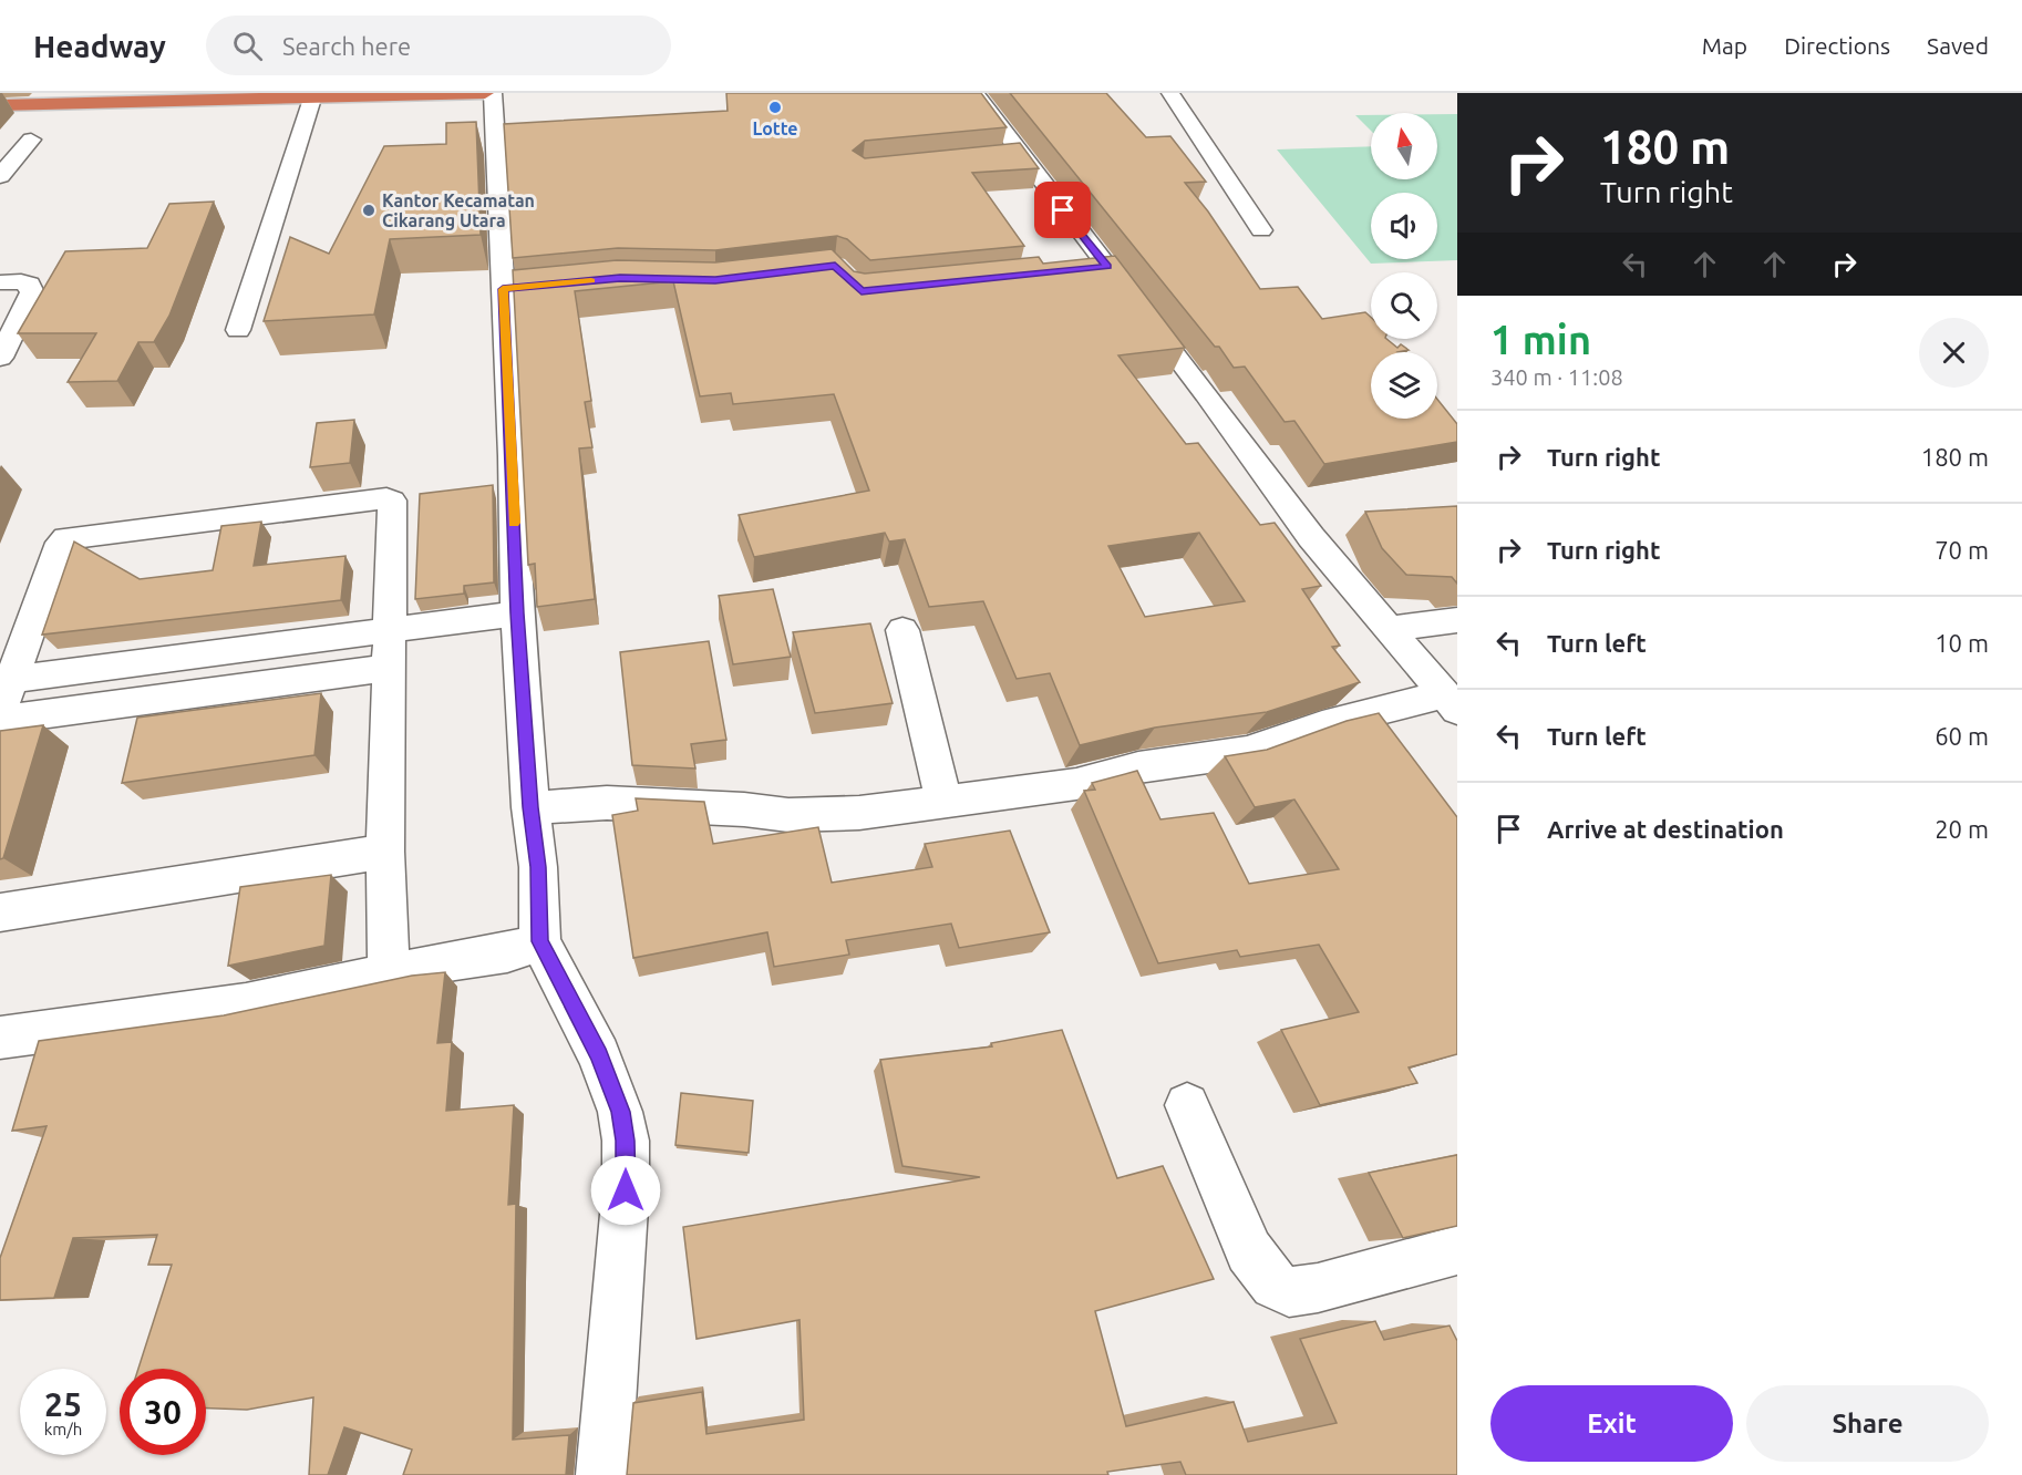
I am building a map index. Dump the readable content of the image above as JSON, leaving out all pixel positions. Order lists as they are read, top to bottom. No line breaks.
{"places":["Lotte","Kantor Kecamatan Cikarang Utara"],"north":"top","page":{"header":"Headway","search":"Search here","nav":["Map","Directions","Saved"],"turn":["180 m","Turn right"],"heading":["1 min","340 m · 11:08"],"list":[{"name":"Turn right","value":"180 m"},{"name":"Turn right","value":"70 m"},{"name":"Turn left","value":"10 m"},{"name":"Turn left","value":"60 m"},{"name":"Arrive at destination","value":"20 m"}],"speed":"25 km/h","limit":"30","buttons":["Exit","Share"]}}
